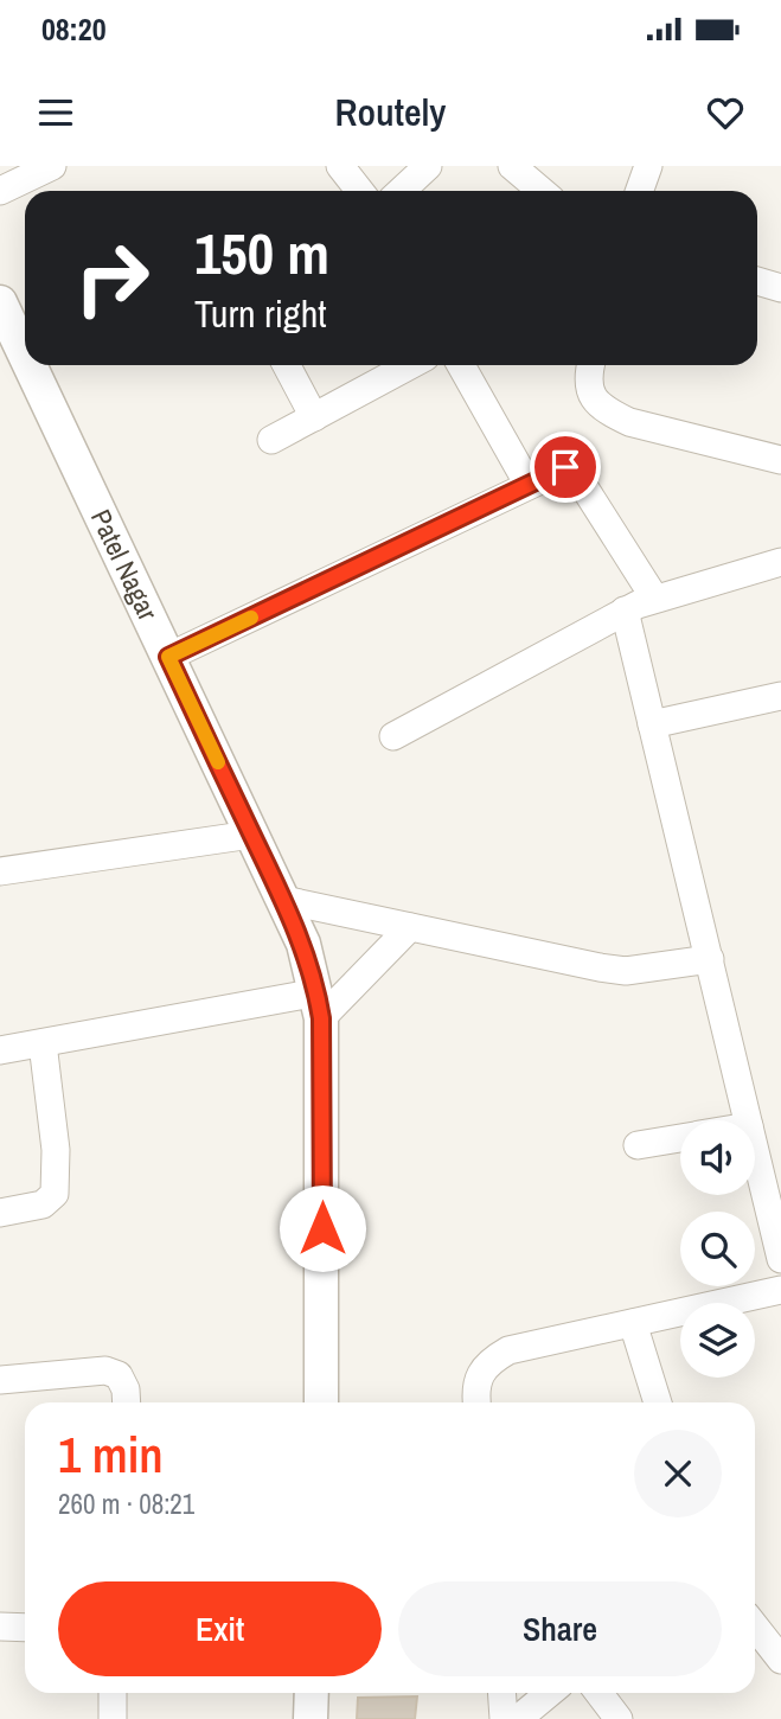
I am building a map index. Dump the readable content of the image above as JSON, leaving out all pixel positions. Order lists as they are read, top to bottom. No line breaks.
{"streets":{"street":["Patel Nagar"]},"page":{"status":"08:20","header":"Routely","turn":["150 m","Turn right"],"heading":["1 min","260 m · 08:21"],"buttons":["Exit","Share"]}}
